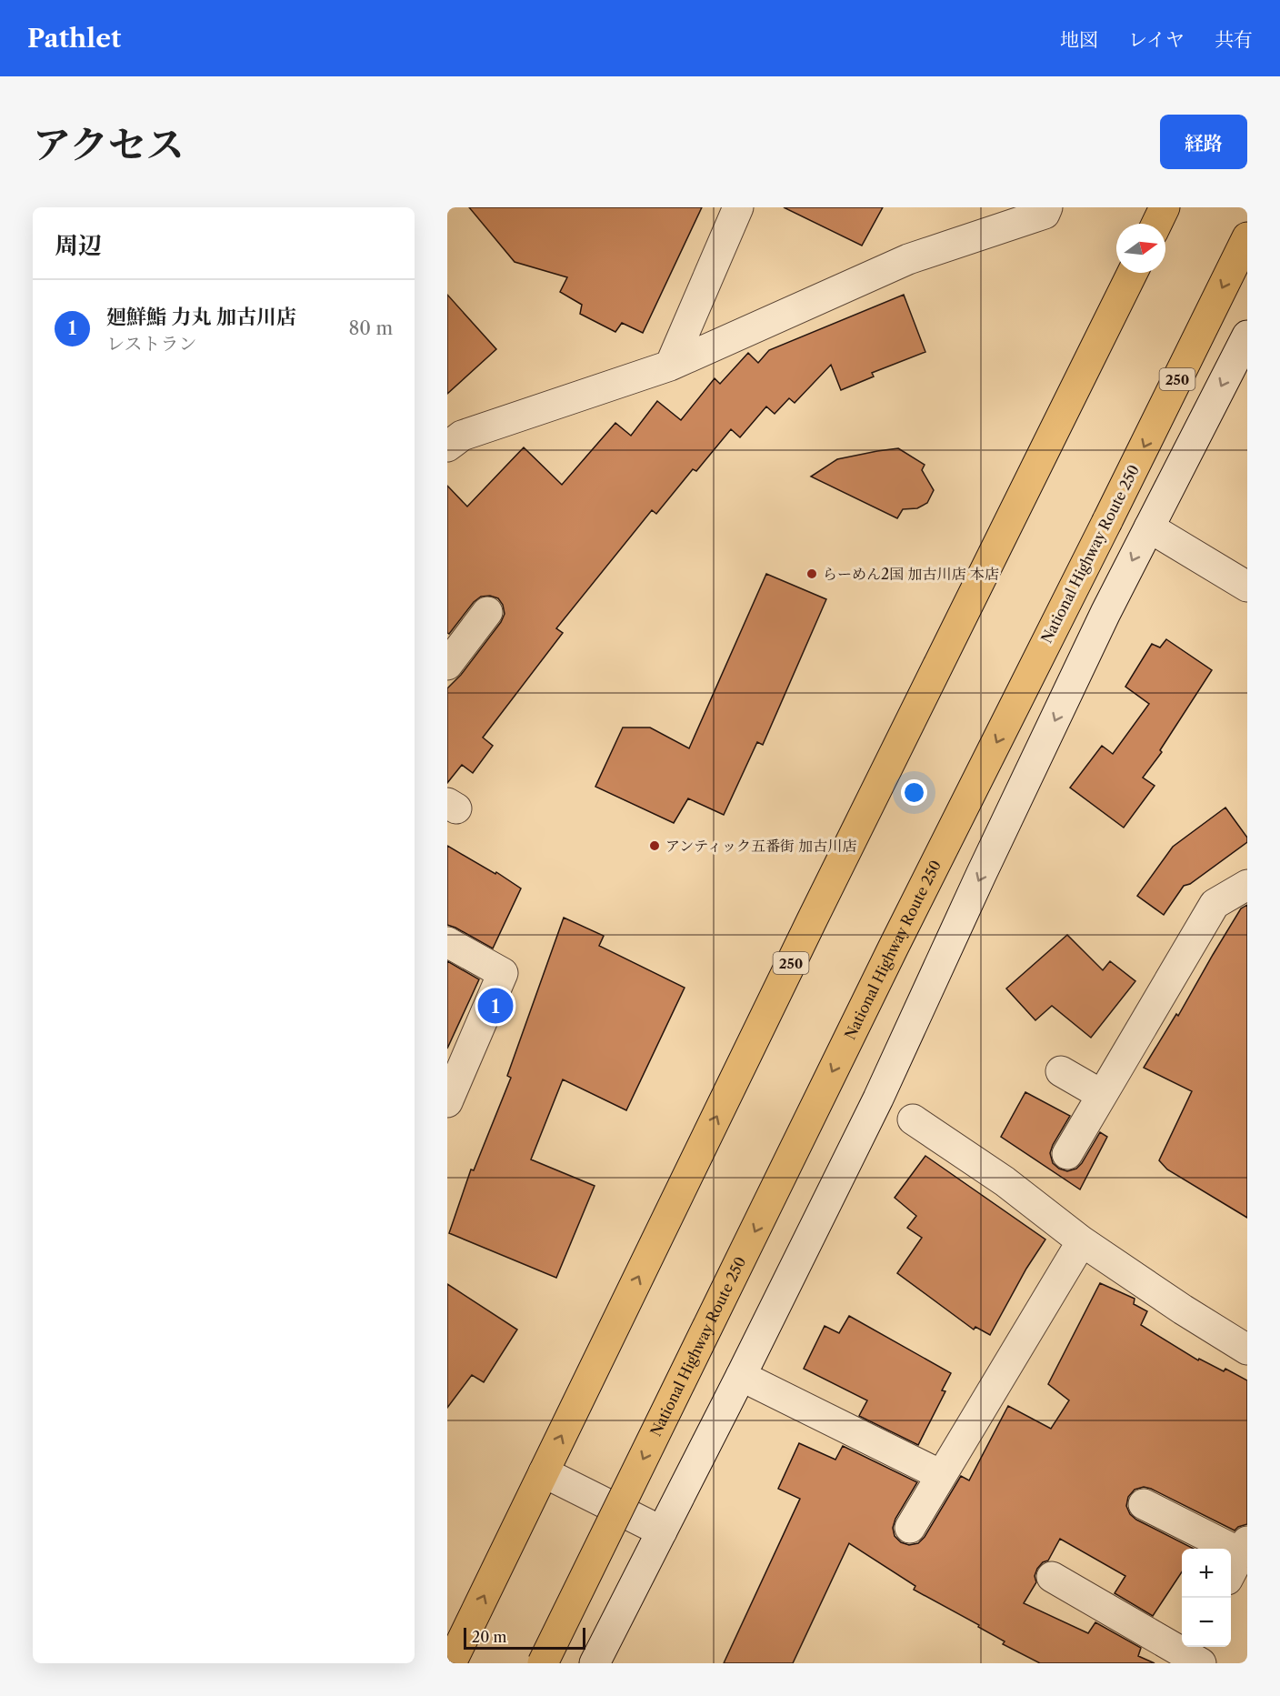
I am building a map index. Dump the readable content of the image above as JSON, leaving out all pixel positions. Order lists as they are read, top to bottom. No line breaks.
{"streets":{"highway":["250","National Highway Route 250"]},"places":["らーめん2国 加古川店 本店","アンティック五番街 加古川店"],"scale_bar":"20 m","north":"right","page":{"header":"Pathlet","nav":["地図","レイヤ","共有"],"title":"アクセス","buttons":"経路","heading":"周辺","list":[{"mark":"1","name":"廻鮮鮨 力丸 加古川店","note":"レストラン","value":"80 m"}],"pins":"1","map_buttons":["+","−"],"scale":"20 m"}}
